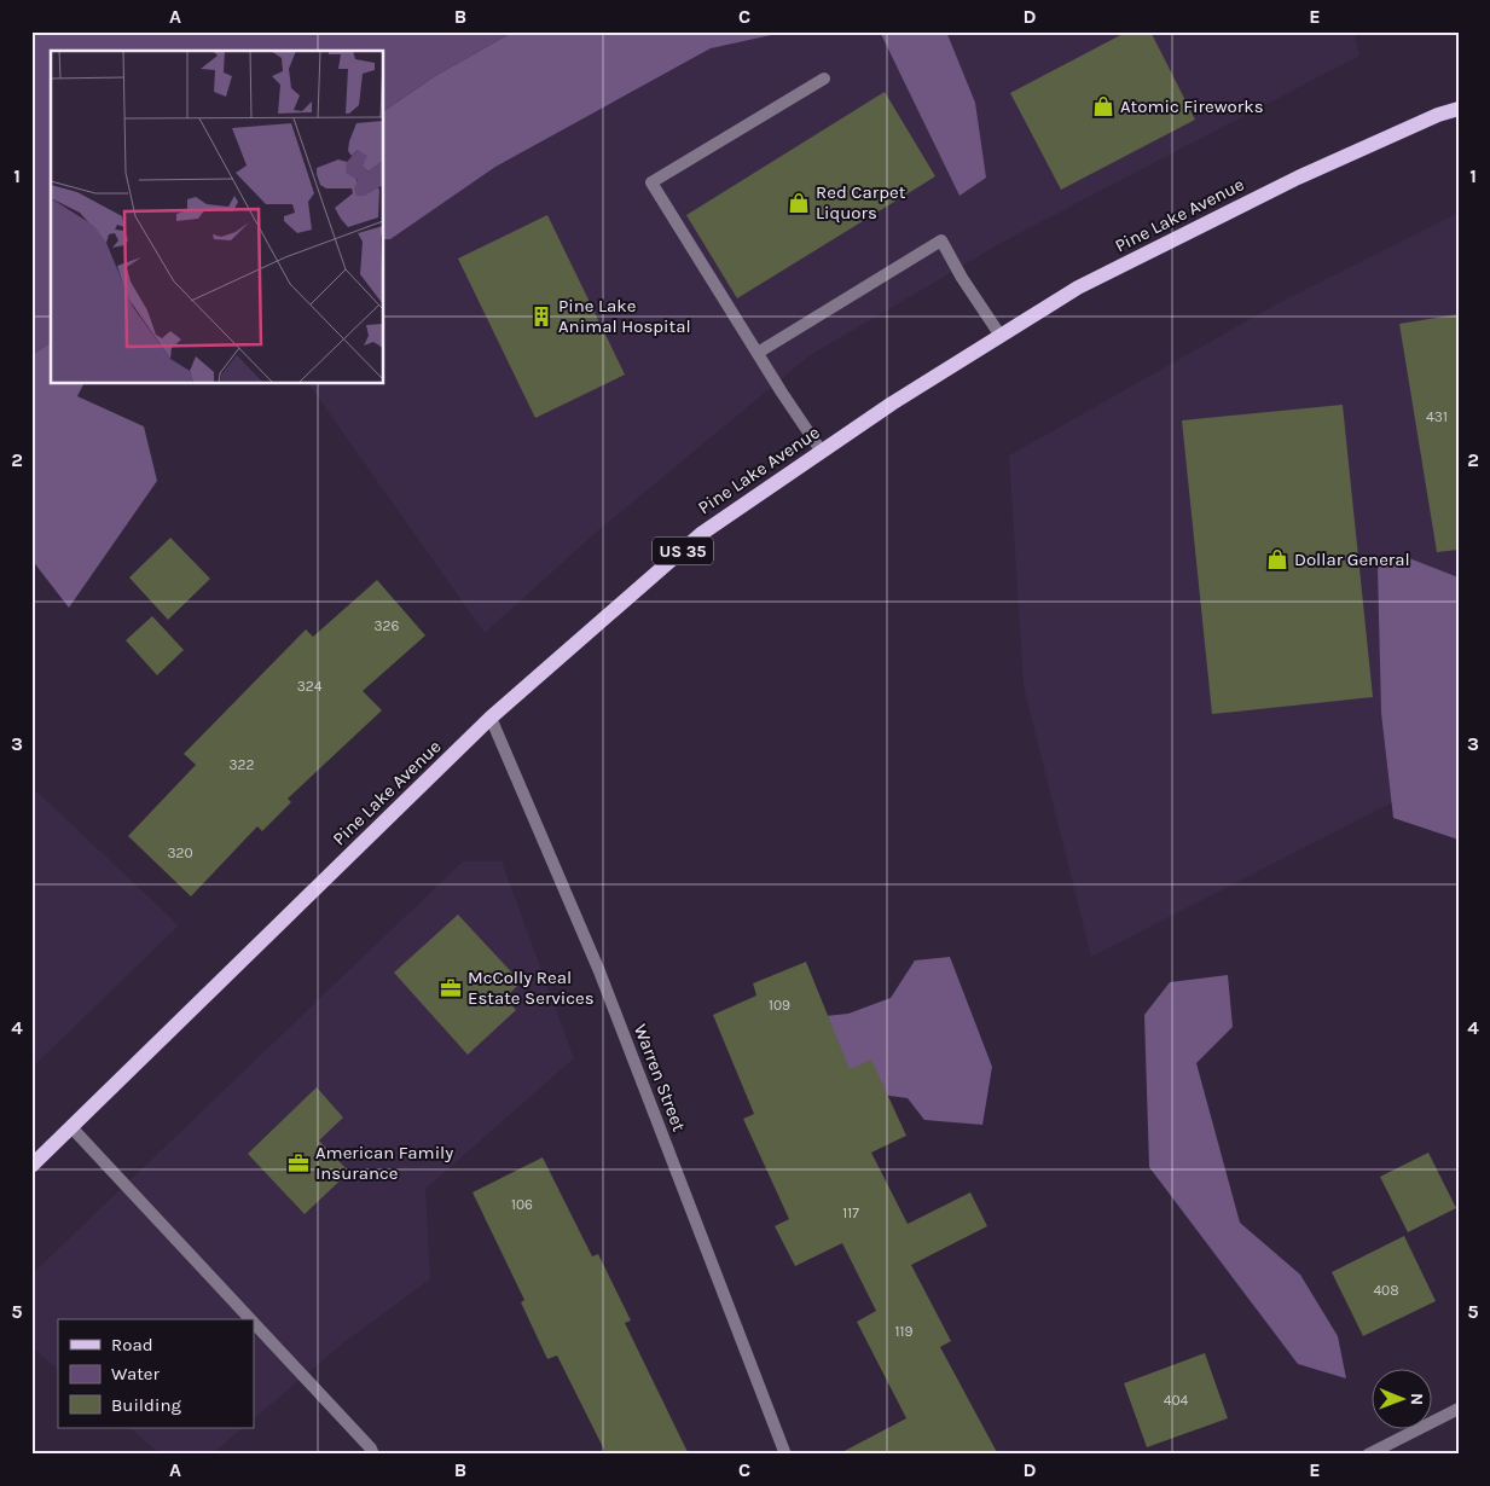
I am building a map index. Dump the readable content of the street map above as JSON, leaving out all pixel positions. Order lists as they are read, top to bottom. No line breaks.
{"streets":{"main road":["Pine Lake Avenue","US 35"],"street":["Warren Street"]},"crossings":[["Pine Lake Avenue","Warren Street"]],"places":{"shop":["Atomic Fireworks","Red Carpet Liquors","Dollar General"],"building":["Pine Lake Animal Hospital"],"office":["McColly Real Estate Services","American Family Insurance"]},"house_numbers":["431","326","324","322","320","109","106","117","408","119","404"],"legend":["Road","Water","Building"],"north":"right","grid":{"columns":["A","B","C","D","E"],"rows":["1","2","3","4","5"]}}
